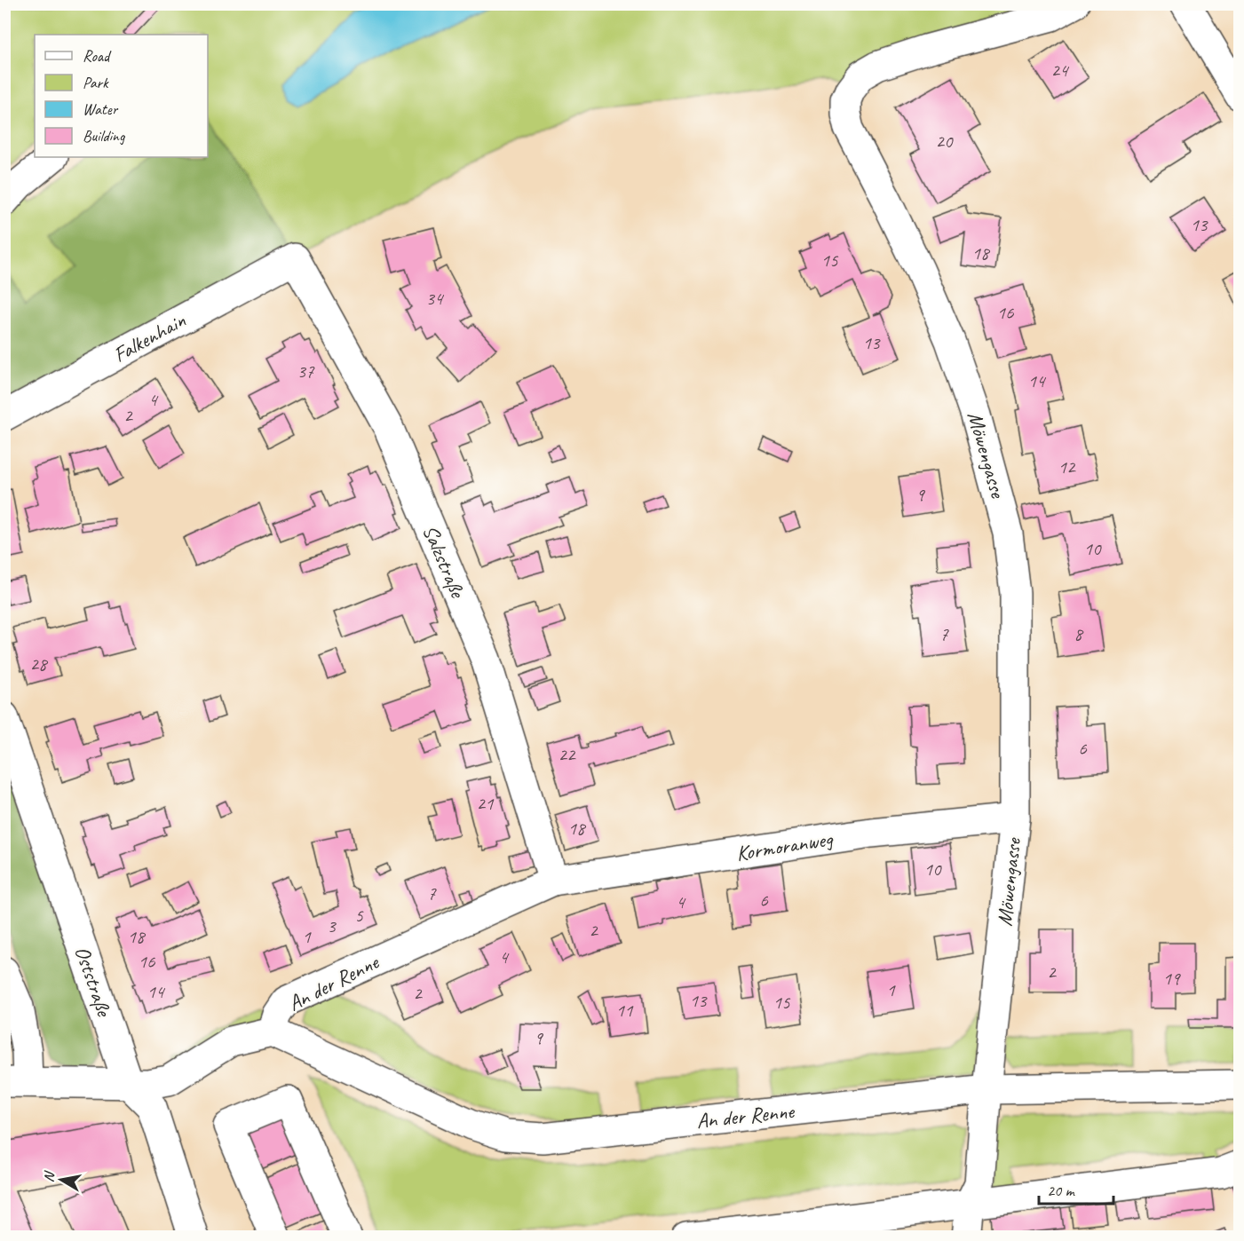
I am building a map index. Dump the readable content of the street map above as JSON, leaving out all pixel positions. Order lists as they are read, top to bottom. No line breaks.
{"streets":{"street":["Falkenhain","Möwengasse","Salzstraße","Kormoranweg","Oststraße","An der Renne"]},"crossings":[["Falkenhain","Salzstraße"],["Möwengasse","Kormoranweg"],["Möwengasse","An der Renne"],["Salzstraße","Kormoranweg"],["Salzstraße","An der Renne"],["Kormoranweg","An der Renne"],["Oststraße","An der Renne"]],"house_numbers":["24","20","13","18","15","34","16","13","37","14","4","2","12","9","10","7","8","28","6","22","21","18","10","7","6","4","5","3","2","18","1","4","16","2","19","1","14","2","13","15","11","9"],"legend":["Road","Park","Water","Building"],"scale_bar":"20 m","north":"left"}
